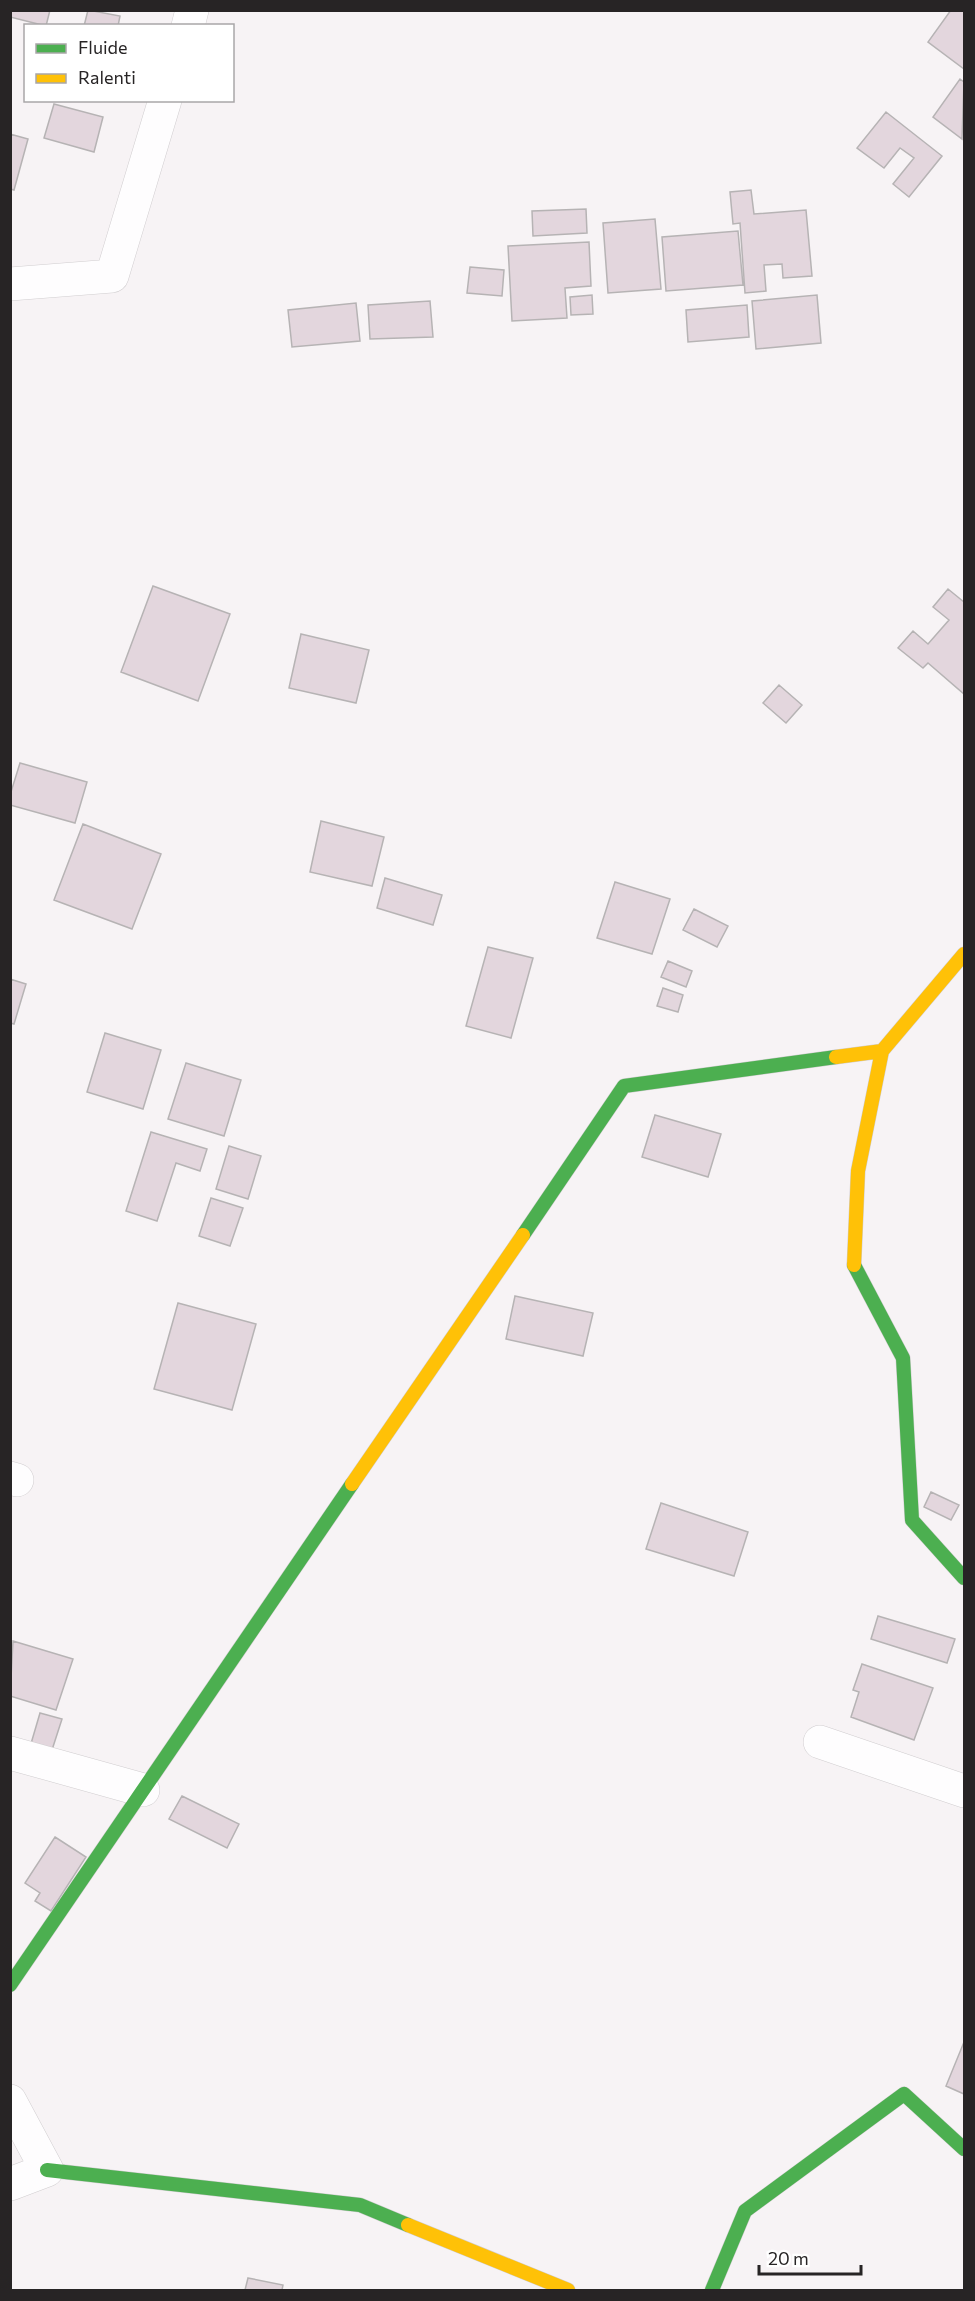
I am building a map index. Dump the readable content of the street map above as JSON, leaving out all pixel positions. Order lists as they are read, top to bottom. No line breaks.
{"legend":["Fluide","Ralenti"],"scale_bar":"20 m"}
